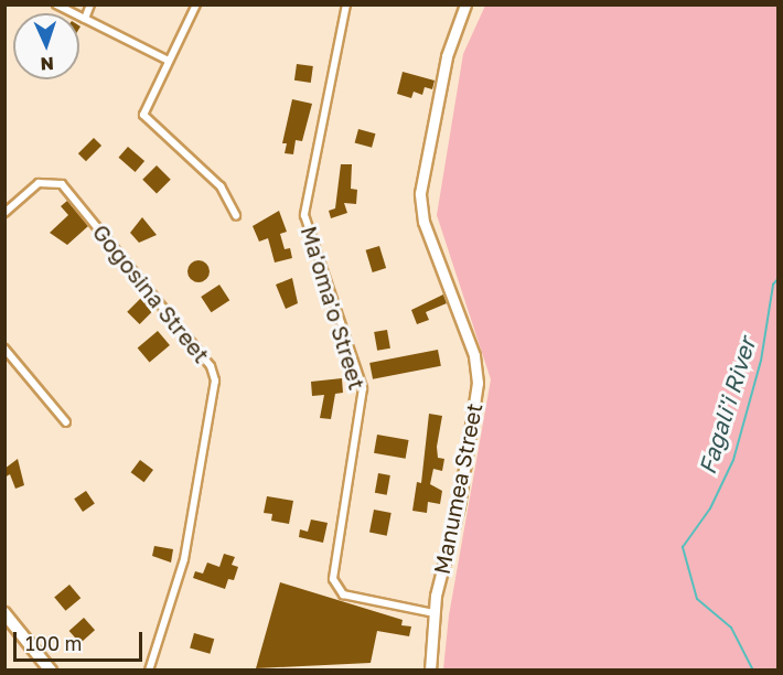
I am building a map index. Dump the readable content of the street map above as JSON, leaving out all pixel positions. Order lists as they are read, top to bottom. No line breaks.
{"streets":{"main road":["Manumea Street"],"street":["Gogosina Street","Ma'oma'o Street"]},"crossings":[["Ma'oma'o Street","Manumea Street"]],"water":["Fagali'i River"],"scale_bar":"100 m","north":"bottom"}
